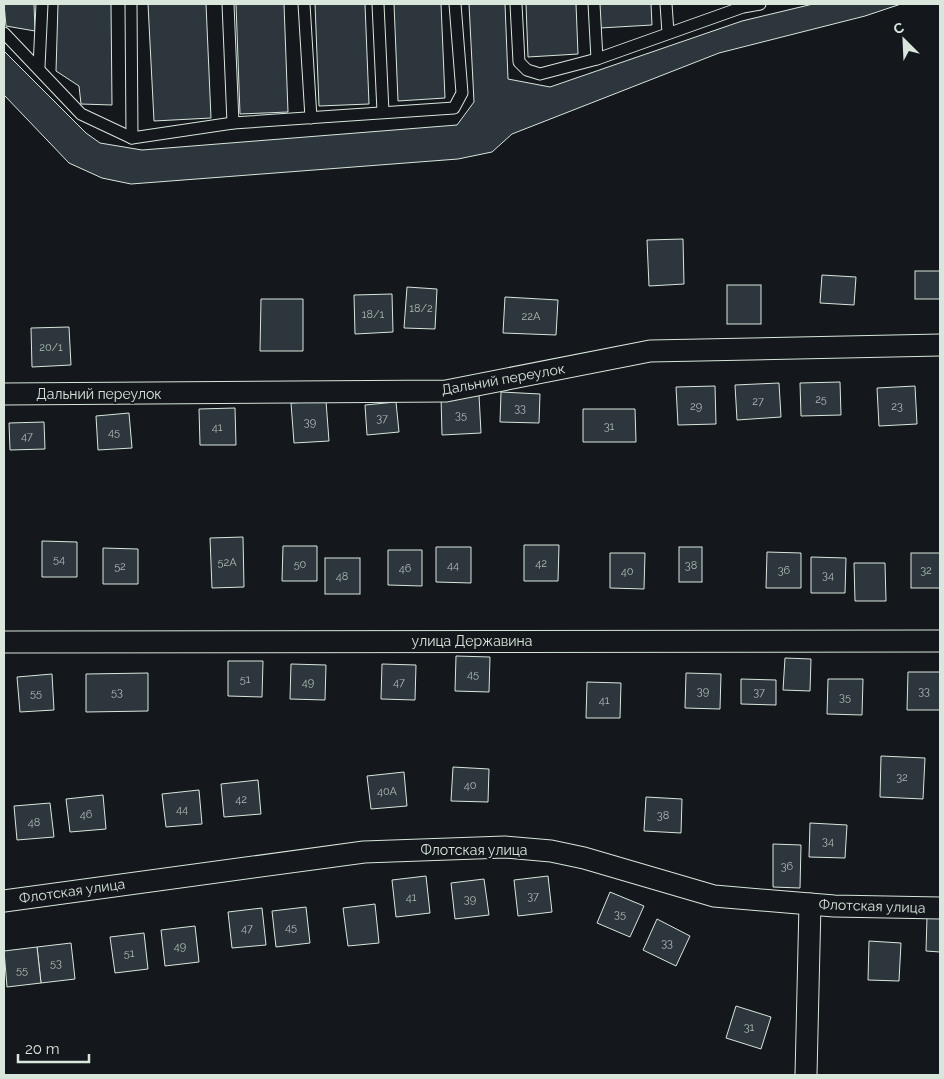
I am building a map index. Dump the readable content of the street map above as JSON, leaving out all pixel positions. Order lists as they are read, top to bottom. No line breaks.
{"streets":{"street":["Дальний переулок","улица Державина","Флотская улица"]},"house_numbers":["18/2","18/1","22А","20/1","25","27","29","23","33","35","37","39","31","41","45","47","54","52А","42","50","44","38","52","46","36","32","40","34","48","45","51","49","47","39","33","53","37","55","35","41","32","40","40А","42","44","46","38","48","34","36","37","41","39","35","45","47","33","49","51","53","55","31"],"scale_bar":"20 m","north":"top left"}
